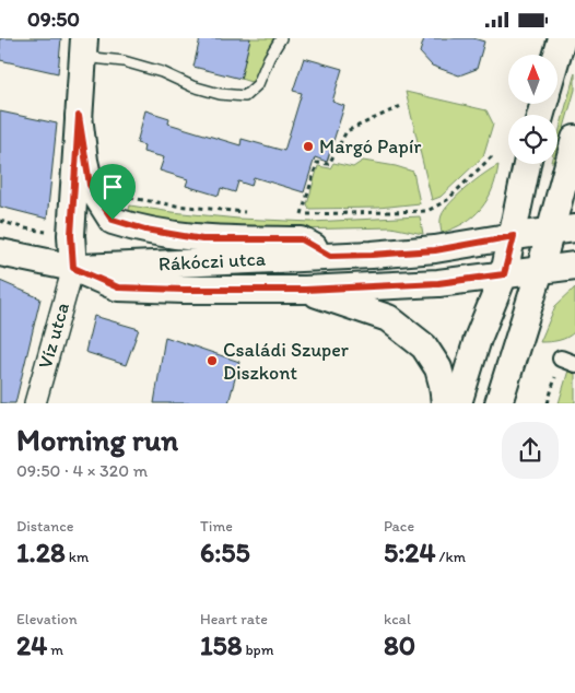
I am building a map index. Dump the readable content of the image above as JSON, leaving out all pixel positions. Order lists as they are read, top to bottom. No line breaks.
{"streets":{"street":["Rákóczi utca","Víz utca"]},"crossings":[["Rákóczi utca","Víz utca"]],"places":["Margó Papír","Családi Szuper Diszkont"],"north":"top","page":{"status":"09:50","heading":["Morning run","09:50 · 4 × 320 m"],"stats":[["Distance","1.28 km"],["Time","6:55"],["Pace","5:24 /km"],["Elevation","24 m"],["Heart rate","158 bpm"],["kcal","80"]]}}
